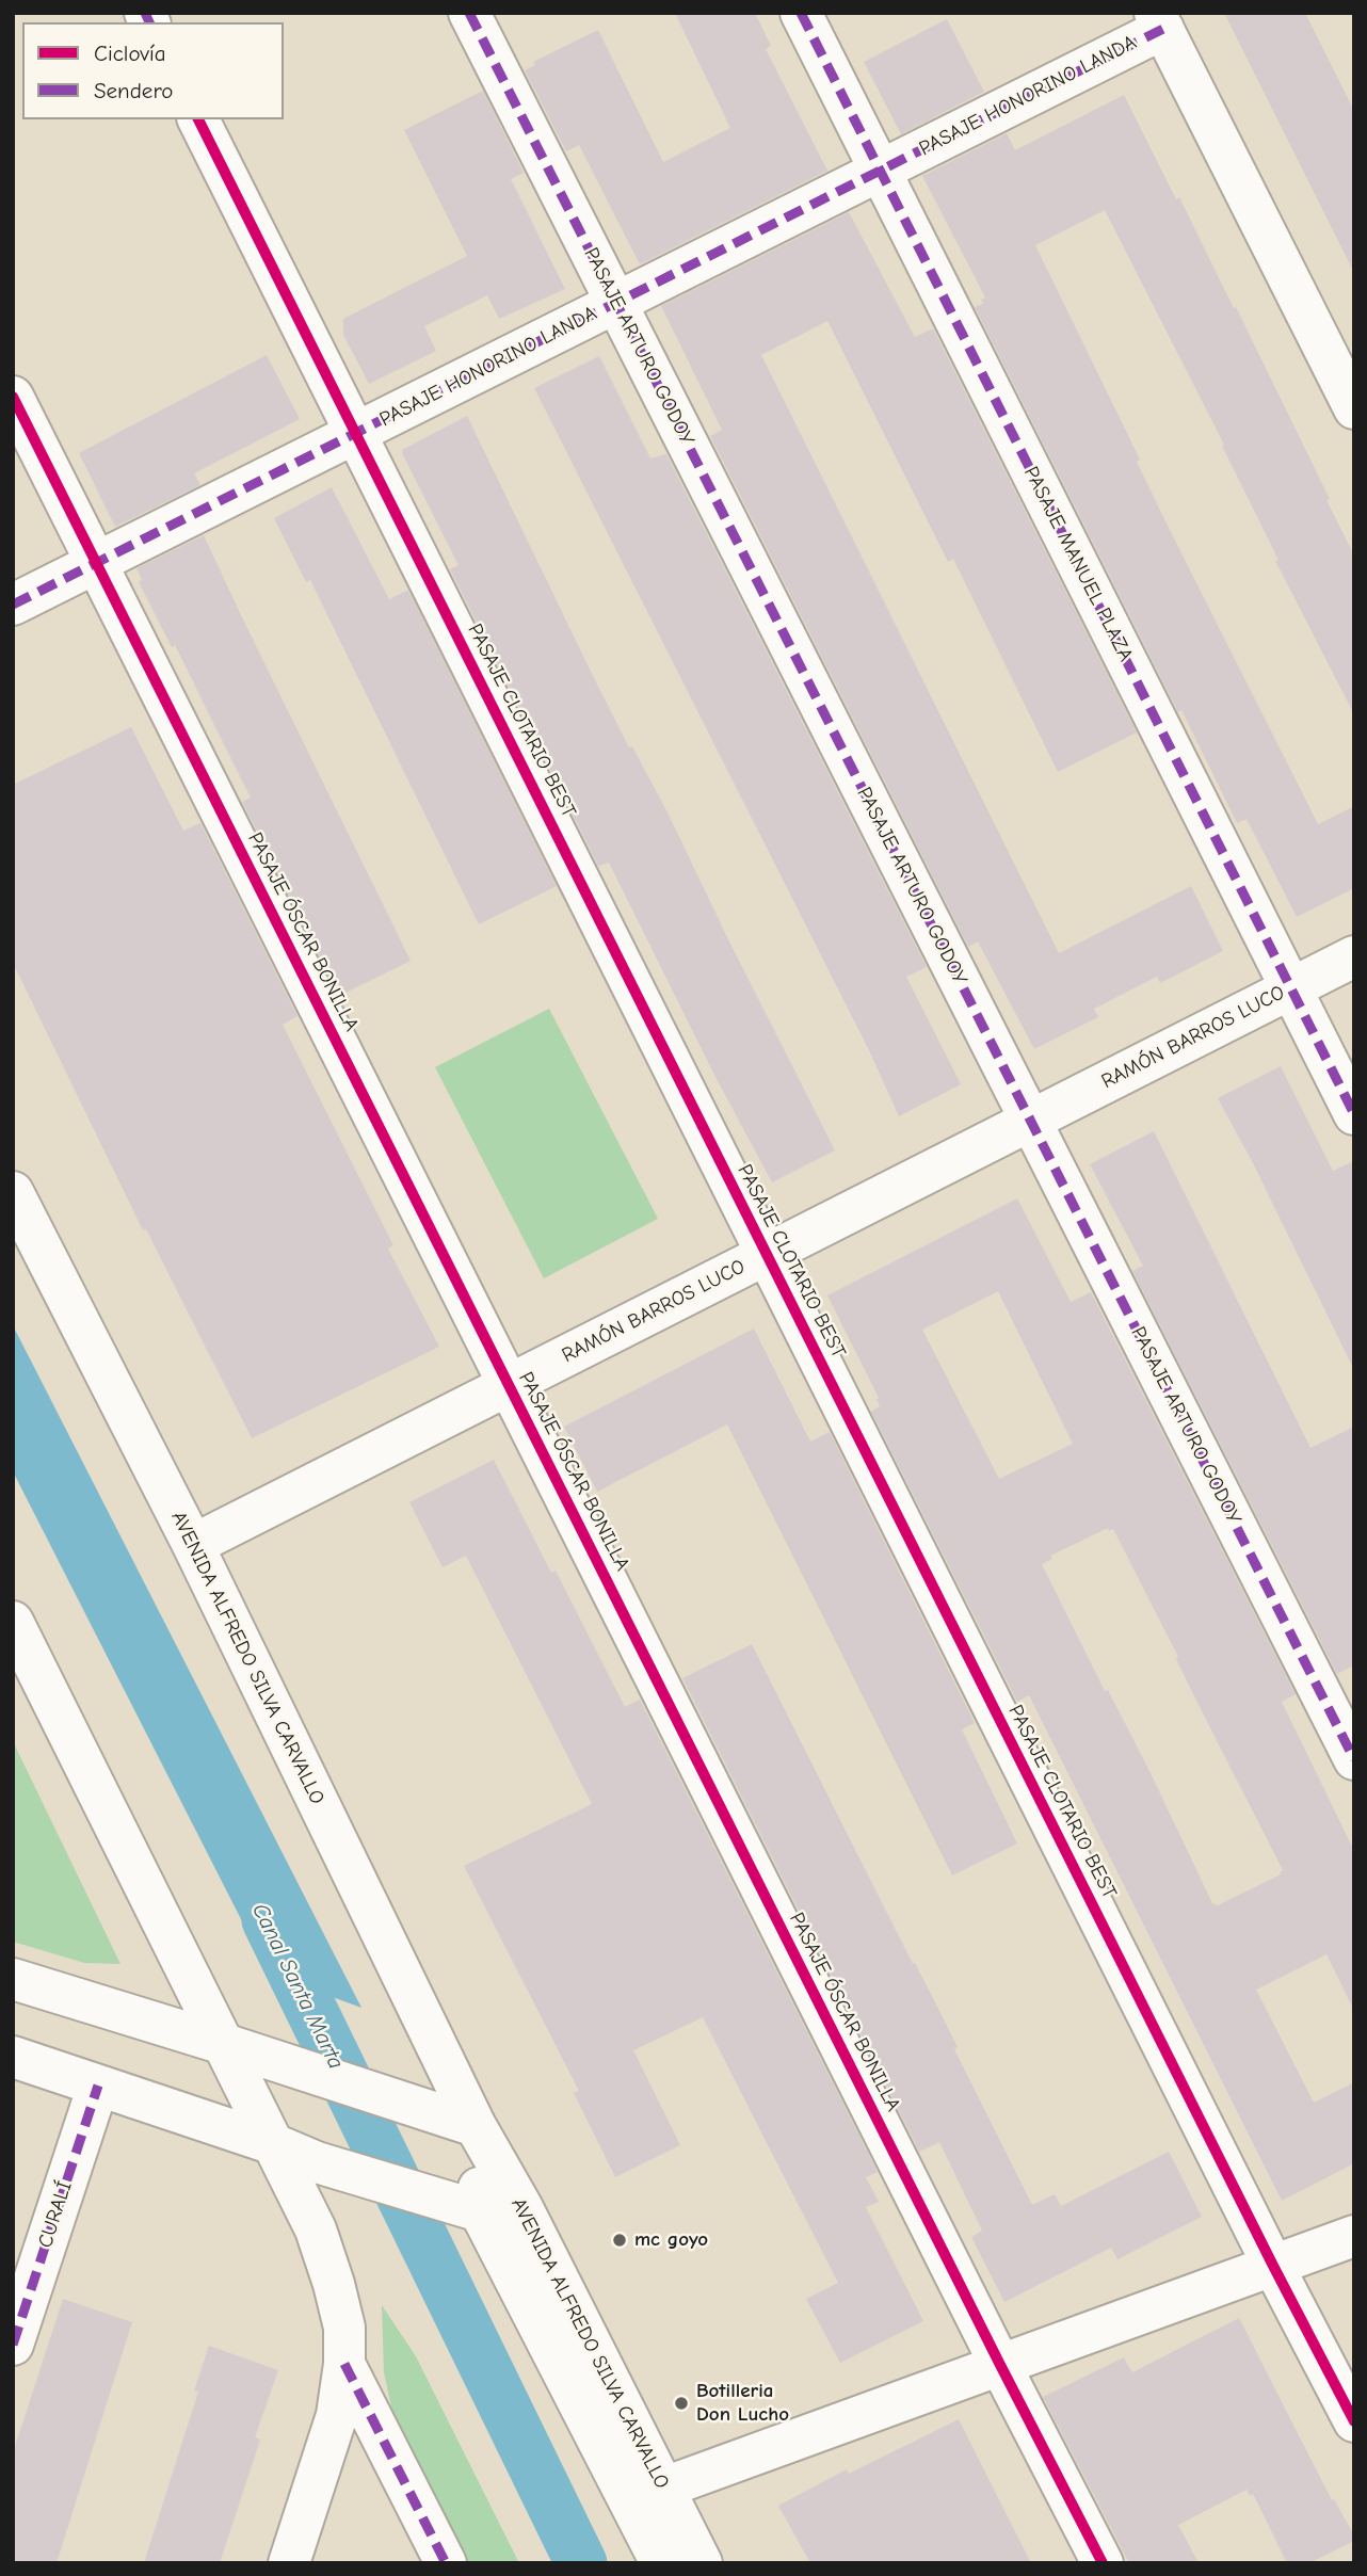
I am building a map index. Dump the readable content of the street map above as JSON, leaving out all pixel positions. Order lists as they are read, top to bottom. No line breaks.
{"streets":{"street":["PASAJE HONORINO LANDA","PASAJE ARTURO GODOY","PASAJE MANUEL PLAZA","PASAJE CLOTARIO BEST","PASAJE ÓSCAR BONILLA","RAMÓN BARROS LUCO","AVENIDA ALFREDO SILVA CARVALLO","CURALÍ"]},"crossings":[["PASAJE HONORINO LANDA","PASAJE ARTURO GODOY"],["PASAJE HONORINO LANDA","PASAJE MANUEL PLAZA"],["PASAJE HONORINO LANDA","PASAJE CLOTARIO BEST"],["PASAJE HONORINO LANDA","PASAJE ÓSCAR BONILLA"],["PASAJE ARTURO GODOY","RAMÓN BARROS LUCO"],["PASAJE MANUEL PLAZA","RAMÓN BARROS LUCO"],["PASAJE CLOTARIO BEST","RAMÓN BARROS LUCO"],["PASAJE ÓSCAR BONILLA","RAMÓN BARROS LUCO"],["RAMÓN BARROS LUCO","AVENIDA ALFREDO SILVA CARVALLO"]],"water":["Canal Santa Marta"],"places":["mc goyo","Botilleria Don Lucho"],"legend":["Ciclovía","Sendero"]}
